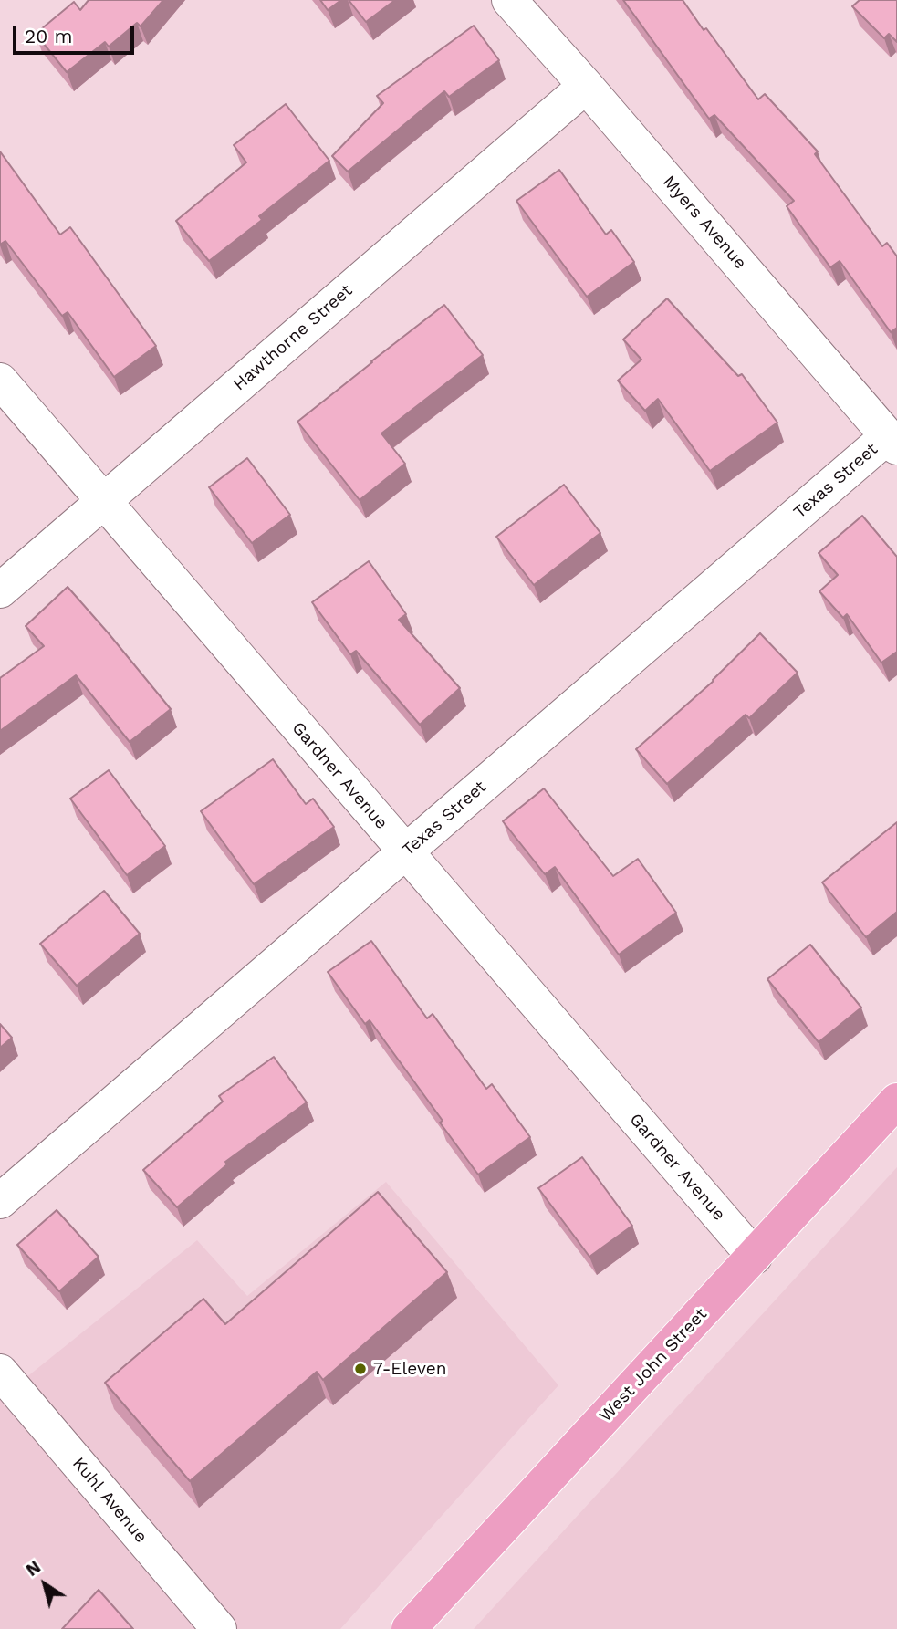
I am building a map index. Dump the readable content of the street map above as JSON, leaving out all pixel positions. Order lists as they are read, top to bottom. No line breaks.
{"streets":{"main road":["West John Street"],"street":["Myers Avenue","Hawthorne Street","Texas Street","Gardner Avenue","Kuhl Avenue"]},"crossings":[["Myers Avenue","Hawthorne Street"],["Myers Avenue","Texas Street"],["Hawthorne Street","Gardner Avenue"],["Texas Street","Gardner Avenue"],["Gardner Avenue","West John Street"]],"places":["7-Eleven"],"scale_bar":"20 m","north":"top left"}
